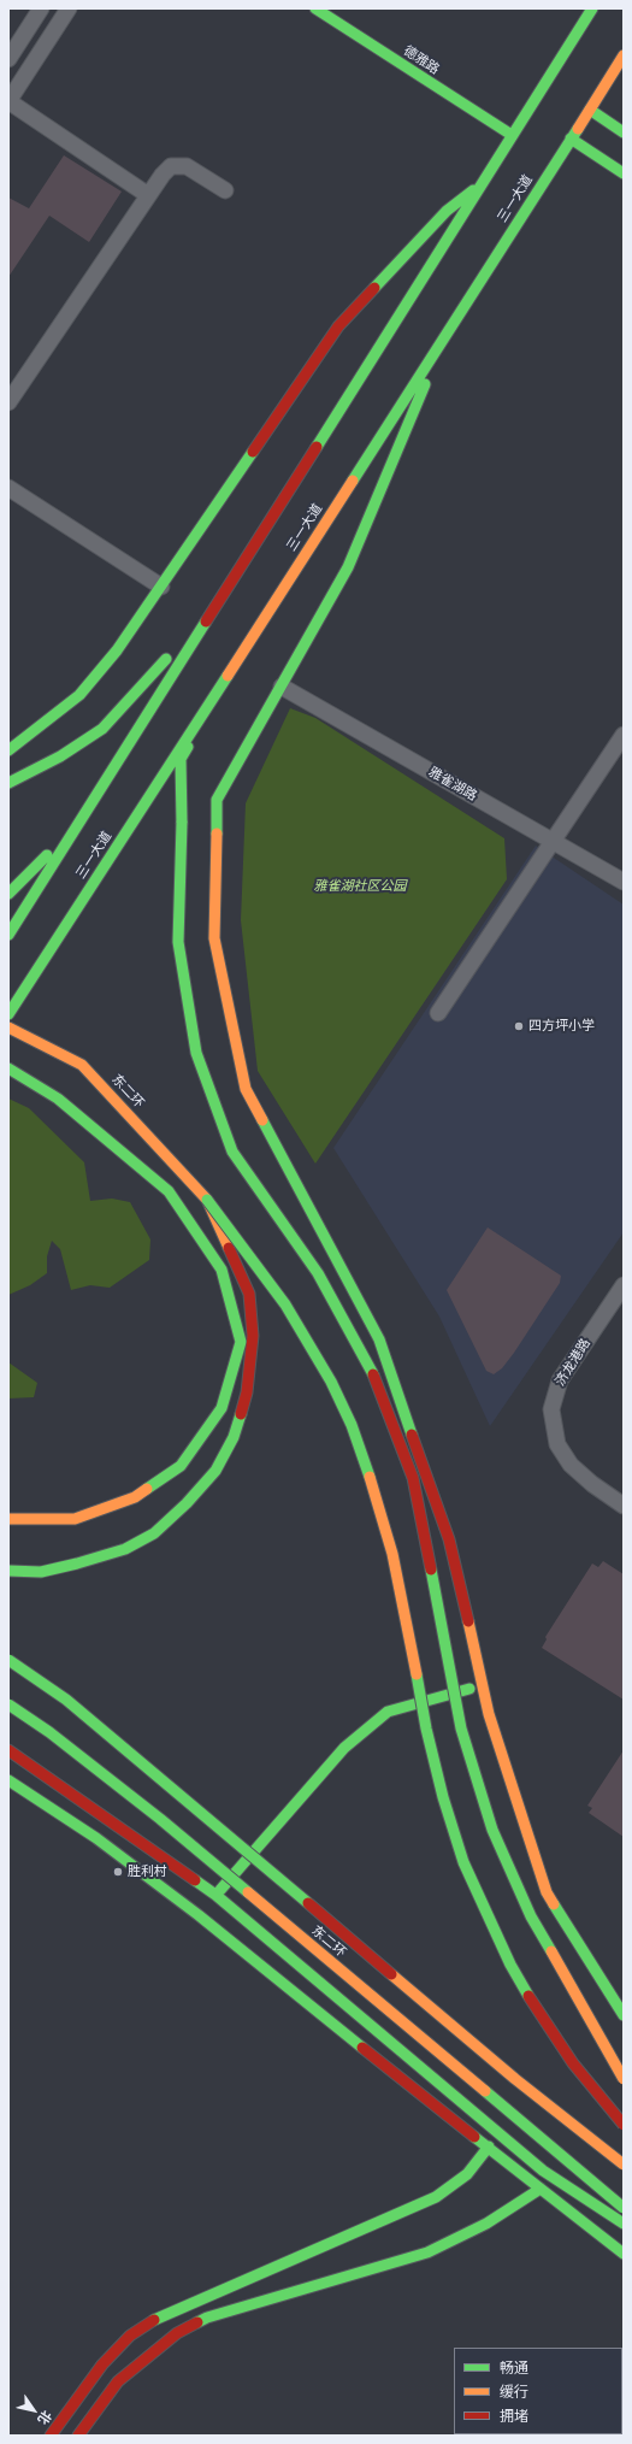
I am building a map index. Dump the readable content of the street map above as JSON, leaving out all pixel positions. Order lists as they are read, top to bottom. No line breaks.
{"streets":{"main road":["德雅路","三一大道","东二环"],"street":["雅雀湖路","济龙港路"]},"parks":["雅雀湖社区公园"],"places":["四方坪小学","胜利村"],"legend":["畅通","缓行","拥堵"],"north":"bottom right"}
